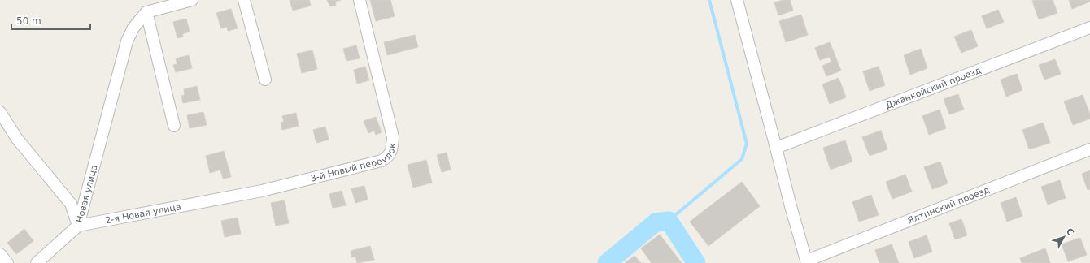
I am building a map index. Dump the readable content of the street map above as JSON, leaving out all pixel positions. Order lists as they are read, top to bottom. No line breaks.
{"streets":{"street":["Джанкойский проезд","3-й Новый переулок","Новая улица","Ялтинский проезд","2-я Новая улица"]},"crossings":[["3-й Новый переулок","2-я Новая улица"],["Новая улица","2-я Новая улица"]],"scale_bar":"50 m","north":"top right"}
